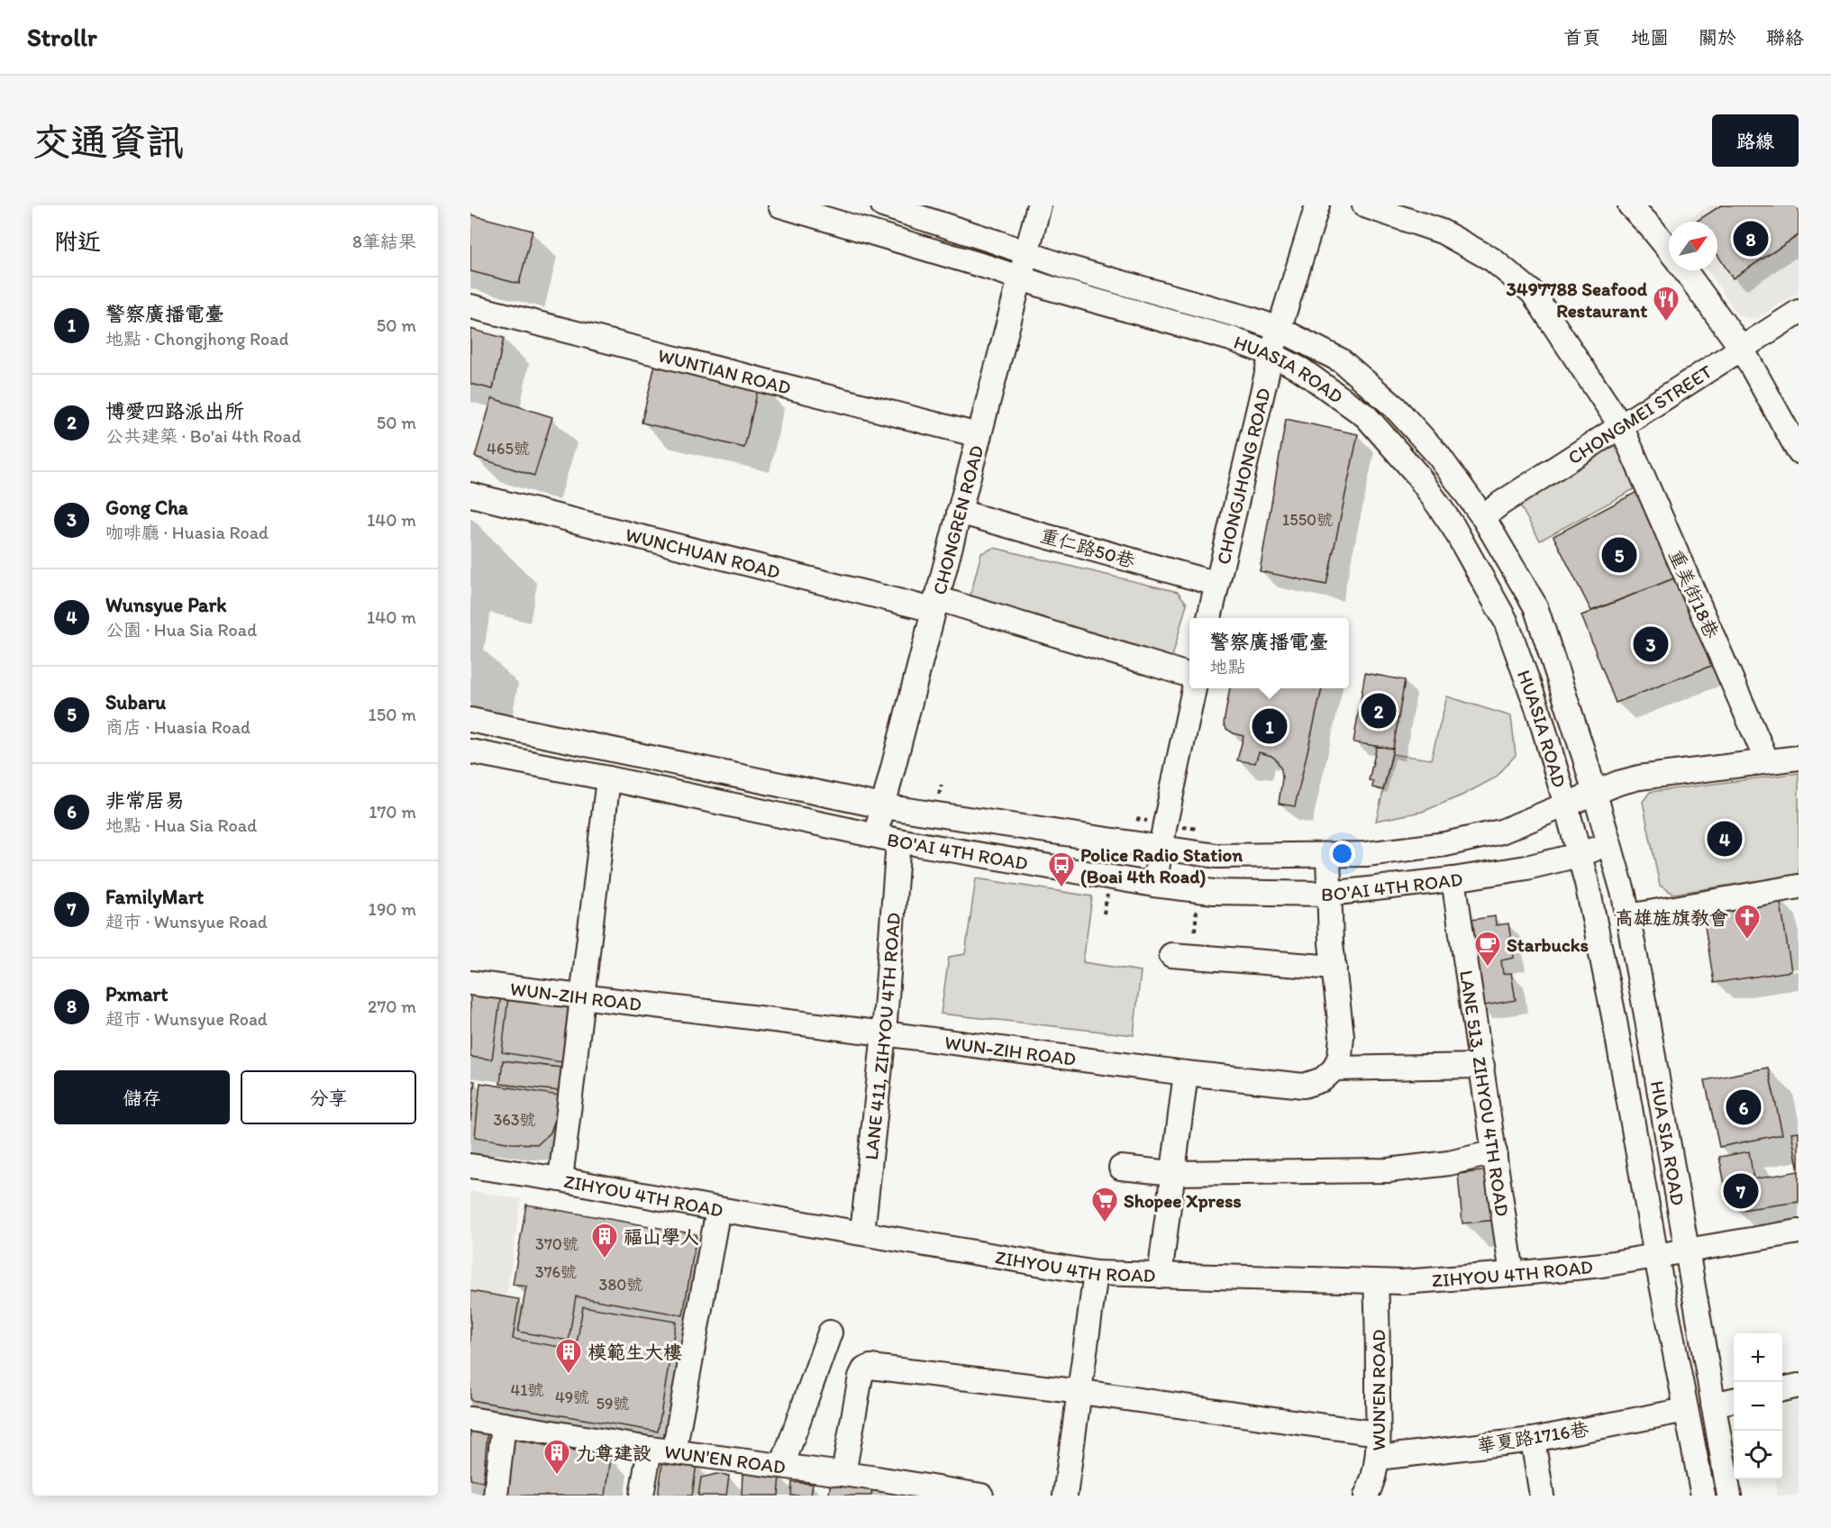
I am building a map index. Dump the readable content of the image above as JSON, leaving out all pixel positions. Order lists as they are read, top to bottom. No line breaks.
{"streets":{"street":["WUNTIAN ROAD","HUASIA ROAD","CHONGMEI STREET","CHONGJHONG ROAD","CHONGREN ROAD","重仁路50巷","WUNCHUAN ROAD","重美街18巷","BO'AI 4TH ROAD","WUN-ZIH ROAD","LANE 411, ZIHYOU 4TH ROAD","LANE 513, ZIHYOU 4TH ROAD","HUA SIA ROAD","ZIHYOU 4TH ROAD","WUN'EN ROAD","華夏路1716巷"]},"crossings":[["WUNTIAN ROAD","CHONGREN ROAD"],["HUASIA ROAD","CHONGMEI STREET"],["HUASIA ROAD","CHONGJHONG ROAD"],["HUASIA ROAD","CHONGREN ROAD"],["HUASIA ROAD","BO'AI 4TH ROAD"],["HUASIA ROAD","HUA SIA ROAD"],["CHONGMEI STREET","重美街18巷"],["CHONGJHONG ROAD","重仁路50巷"],["CHONGREN ROAD","重仁路50巷"],["CHONGREN ROAD","WUNCHUAN ROAD"],["CHONGREN ROAD","BO'AI 4TH ROAD"],["重美街18巷","BO'AI 4TH ROAD"],["BO'AI 4TH ROAD","LANE 411, ZIHYOU 4TH ROAD"],["BO'AI 4TH ROAD","LANE 513, ZIHYOU 4TH ROAD"],["BO'AI 4TH ROAD","HUA SIA ROAD"],["WUN-ZIH ROAD","LANE 411, ZIHYOU 4TH ROAD"],["LANE 411, ZIHYOU 4TH ROAD","ZIHYOU 4TH ROAD"],["LANE 513, ZIHYOU 4TH ROAD","ZIHYOU 4TH ROAD"],["HUA SIA ROAD","ZIHYOU 4TH ROAD"],["HUA SIA ROAD","華夏路1716巷"],["ZIHYOU 4TH ROAD","WUN'EN ROAD"],["WUN'EN ROAD","華夏路1716巷"]],"places":{"restaurant":["3497788 Seafood Restaurant"],"bus stop":["Police Radio Station (Boai 4th Road)"],"church":["高雄旌旗教會"],"cafe":["Starbucks"],"supermarket":["Shopee Xpress"],"building":["福山學人","模範生大樓","九尊建設"]},"house_numbers":["465號","1550號","363號","370號","376號","380號","41號","49號","59號"],"north":"top right","page":{"header":"Strollr","nav":["首頁","地圖","關於","聯絡"],"buttons":["路線",["儲存","分享"]],"title":"交通資訊","heading":["附近","8筆結果"],"pins":["8","5","3","2","1","4","6","7"],"list":[{"mark":"1","name":"警察廣播電臺","note":"地點 · Chongjhong Road","value":"50 m"},{"mark":"2","name":"博愛四路派出所","note":"公共建築 · Bo'ai 4th Road","value":"50 m"},{"mark":"3","name":"Gong Cha","note":"咖啡廳 · Huasia Road","value":"140 m"},{"mark":"4","name":"Wunsyue Park","note":"公園 · Hua Sia Road","value":"140 m"},{"mark":"5","name":"Subaru","note":"商店 · Huasia Road","value":"150 m"},{"mark":"6","name":"非常居易","note":"地點 · Hua Sia Road","value":"170 m"},{"mark":"7","name":"FamilyMart","note":"超市 · Wunsyue Road","value":"190 m"},{"mark":"8","name":"Pxmart","note":"超市 · Wunsyue Road","value":"270 m"}],"popup":["警察廣播電臺","地點"],"map_buttons":["+","−"]}}
